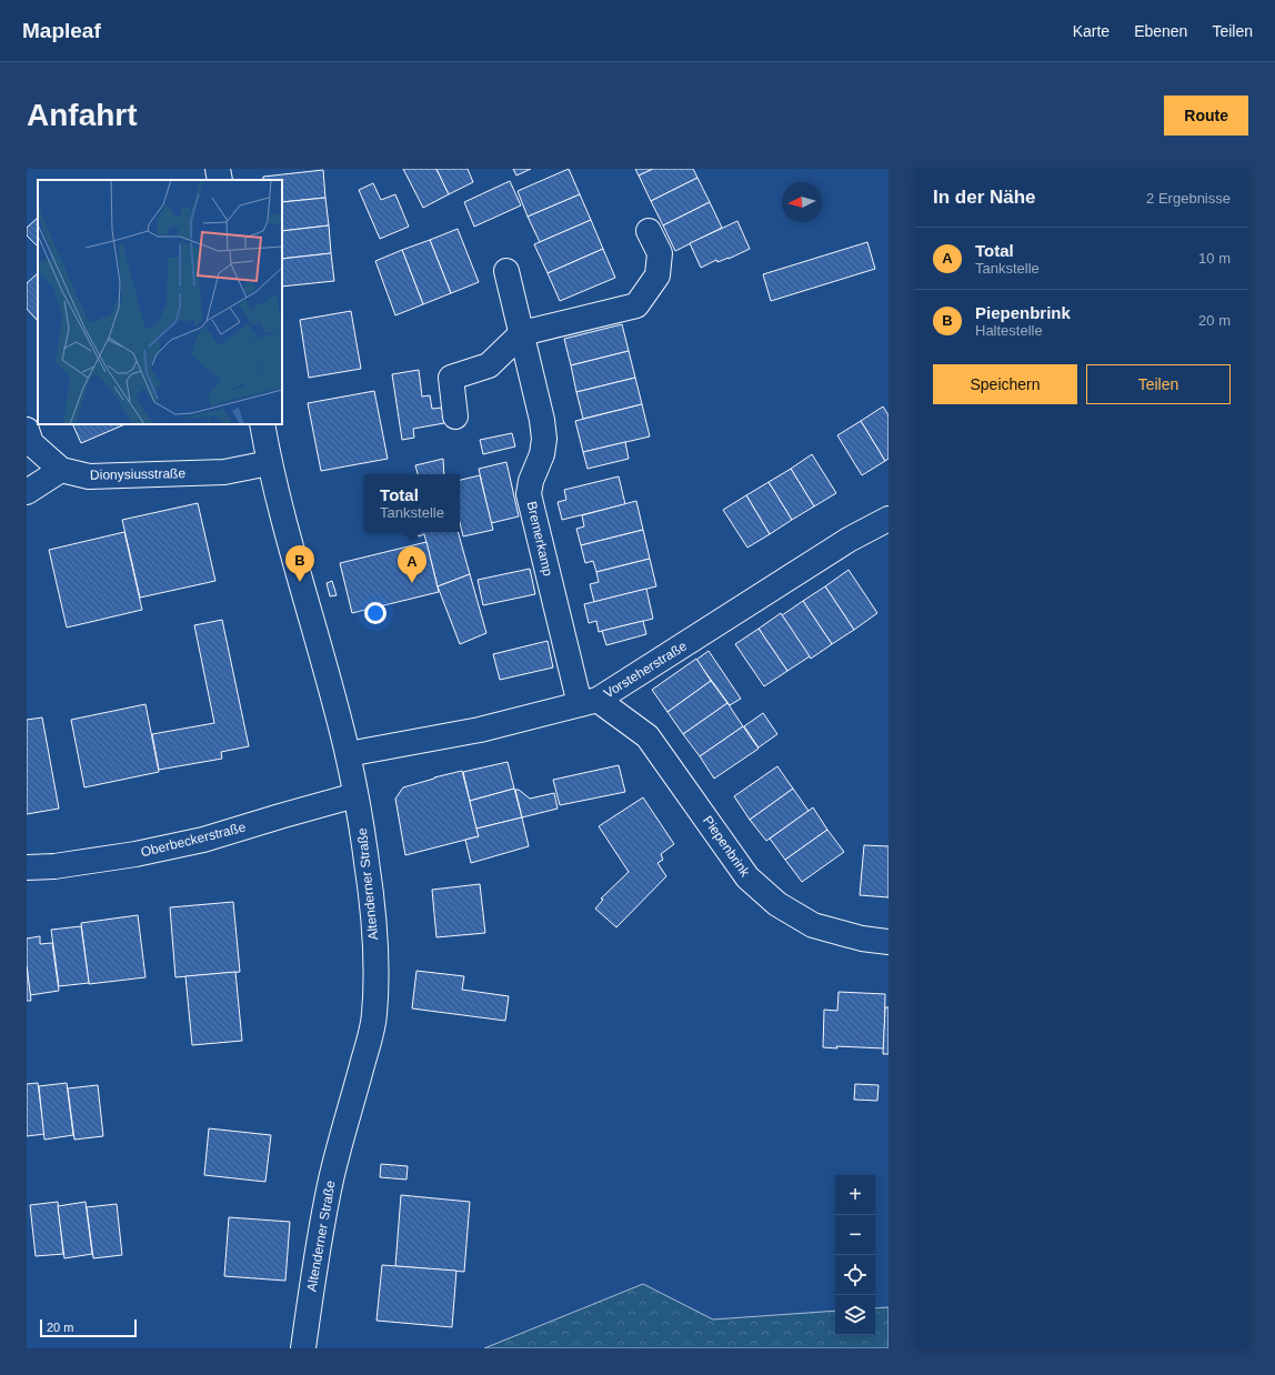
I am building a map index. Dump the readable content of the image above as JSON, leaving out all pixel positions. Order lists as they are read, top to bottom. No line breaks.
{"streets":{"street":["Dionysiusstraße","Bremerkamp","Vorsteherstraße","Oberbeckerstraße","Piepenbrink","Altenderner Straße"]},"crossings":[["Dionysiusstraße","Altenderner Straße"],["Bremerkamp","Vorsteherstraße"],["Bremerkamp","Piepenbrink"],["Vorsteherstraße","Piepenbrink"],["Vorsteherstraße","Altenderner Straße"],["Oberbeckerstraße","Altenderner Straße"]],"scale_bar":"20 m","north":"left","page":{"header":"Mapleaf","nav":["Karte","Ebenen","Teilen"],"buttons":["Route",["Speichern","Teilen"]],"title":"Anfahrt","heading":["In der Nähe","2 Ergebnisse"],"list":[{"mark":"A","name":"Total","note":"Tankstelle","value":"10 m"},{"mark":"B","name":"Piepenbrink","note":"Haltestelle","value":"20 m"}],"popup":["Total","Tankstelle"],"pins":["B","A"],"map_buttons":["+","−"],"scale":"20 m"}}
